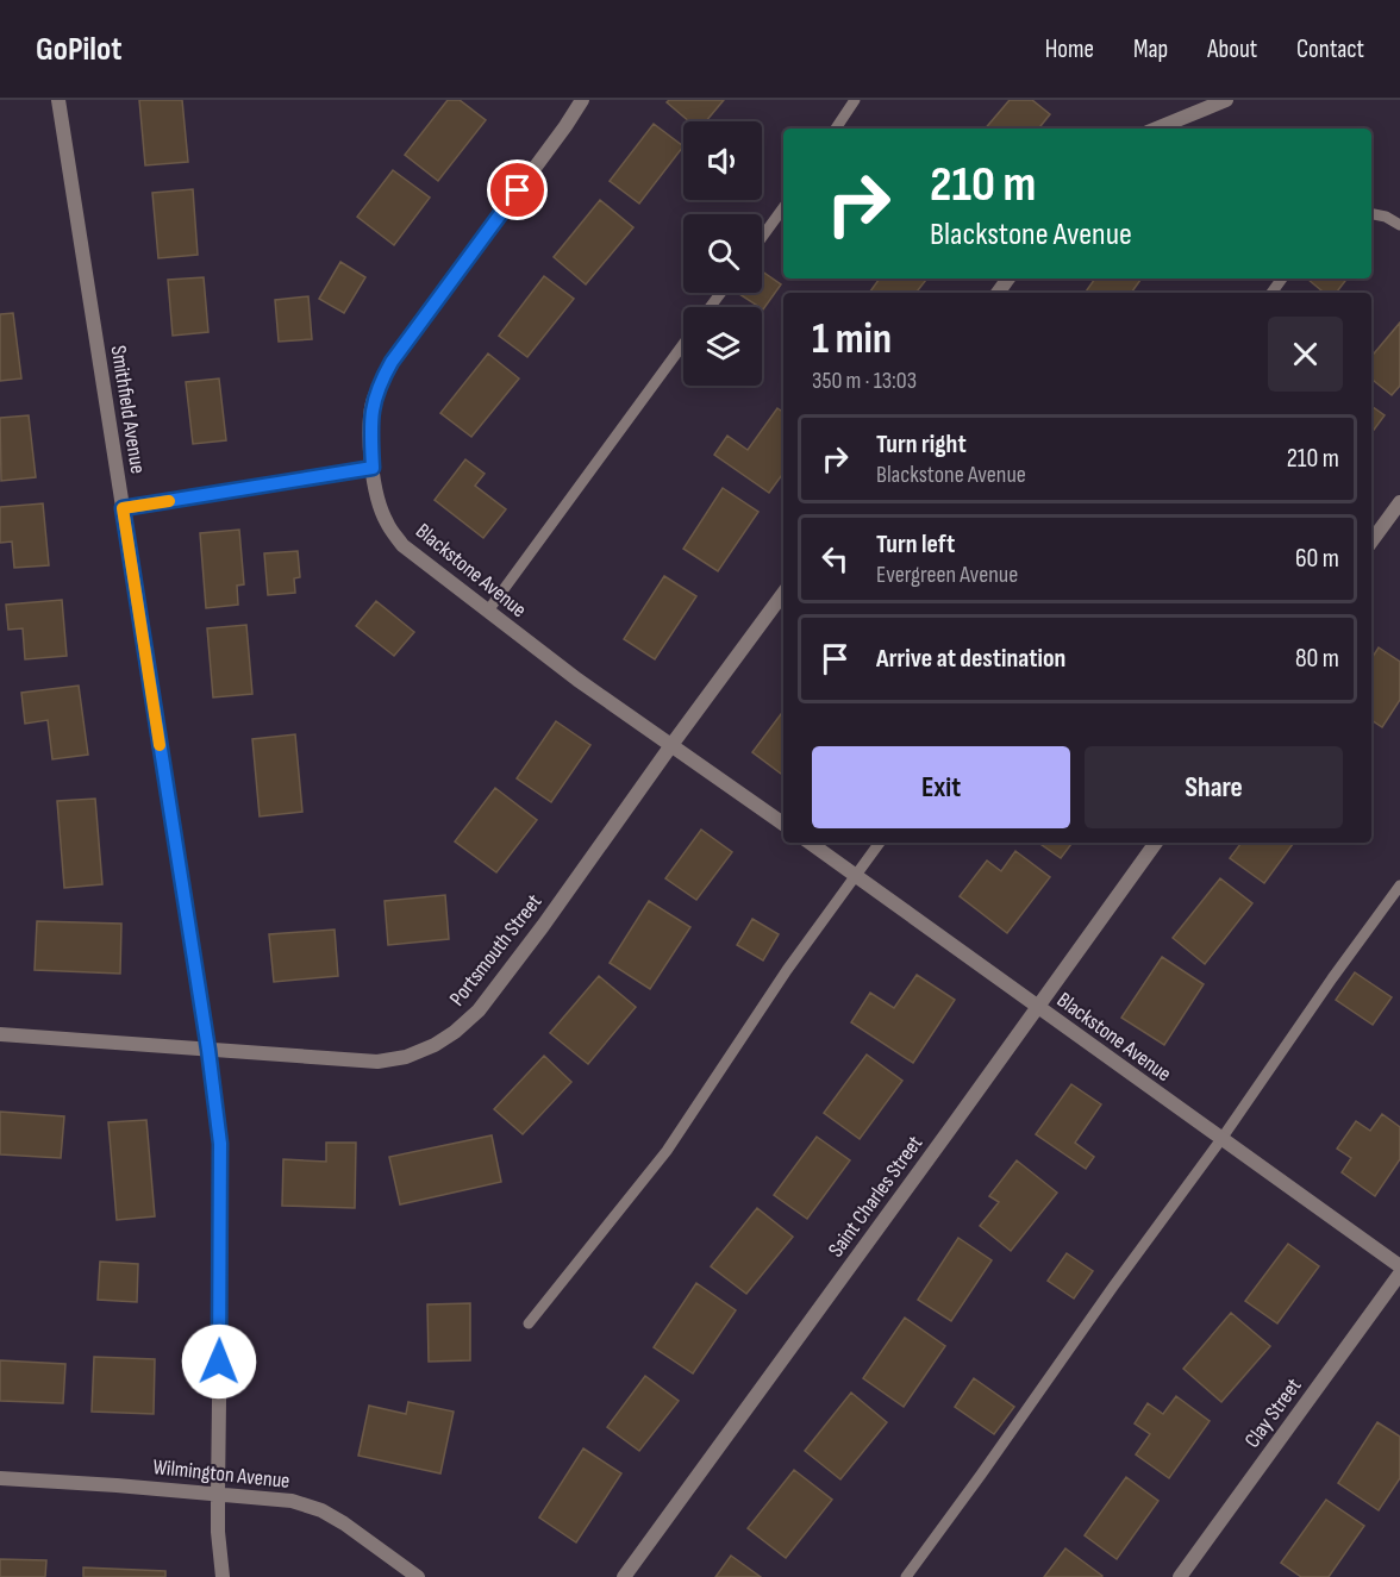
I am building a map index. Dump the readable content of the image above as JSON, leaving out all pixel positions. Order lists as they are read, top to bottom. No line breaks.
{"streets":{"street":["Smithfield Avenue","Blackstone Avenue","Portsmouth Street","Saint Charles Street","Clay Street","Wilmington Avenue"]},"crossings":[["Smithfield Avenue","Portsmouth Street"],["Smithfield Avenue","Wilmington Avenue"],["Blackstone Avenue","Portsmouth Street"],["Blackstone Avenue","Saint Charles Street"]],"page":{"header":"GoPilot","nav":["Home","Map","About","Contact"],"turn":["210 m","Blackstone Avenue"],"heading":["1 min","350 m · 13:03"],"list":[{"name":"Turn right","note":"Blackstone Avenue","value":"210 m"},{"name":"Turn left","note":"Evergreen Avenue","value":"60 m"},{"name":"Arrive at destination","value":"80 m"}],"buttons":["Exit","Share"]}}
